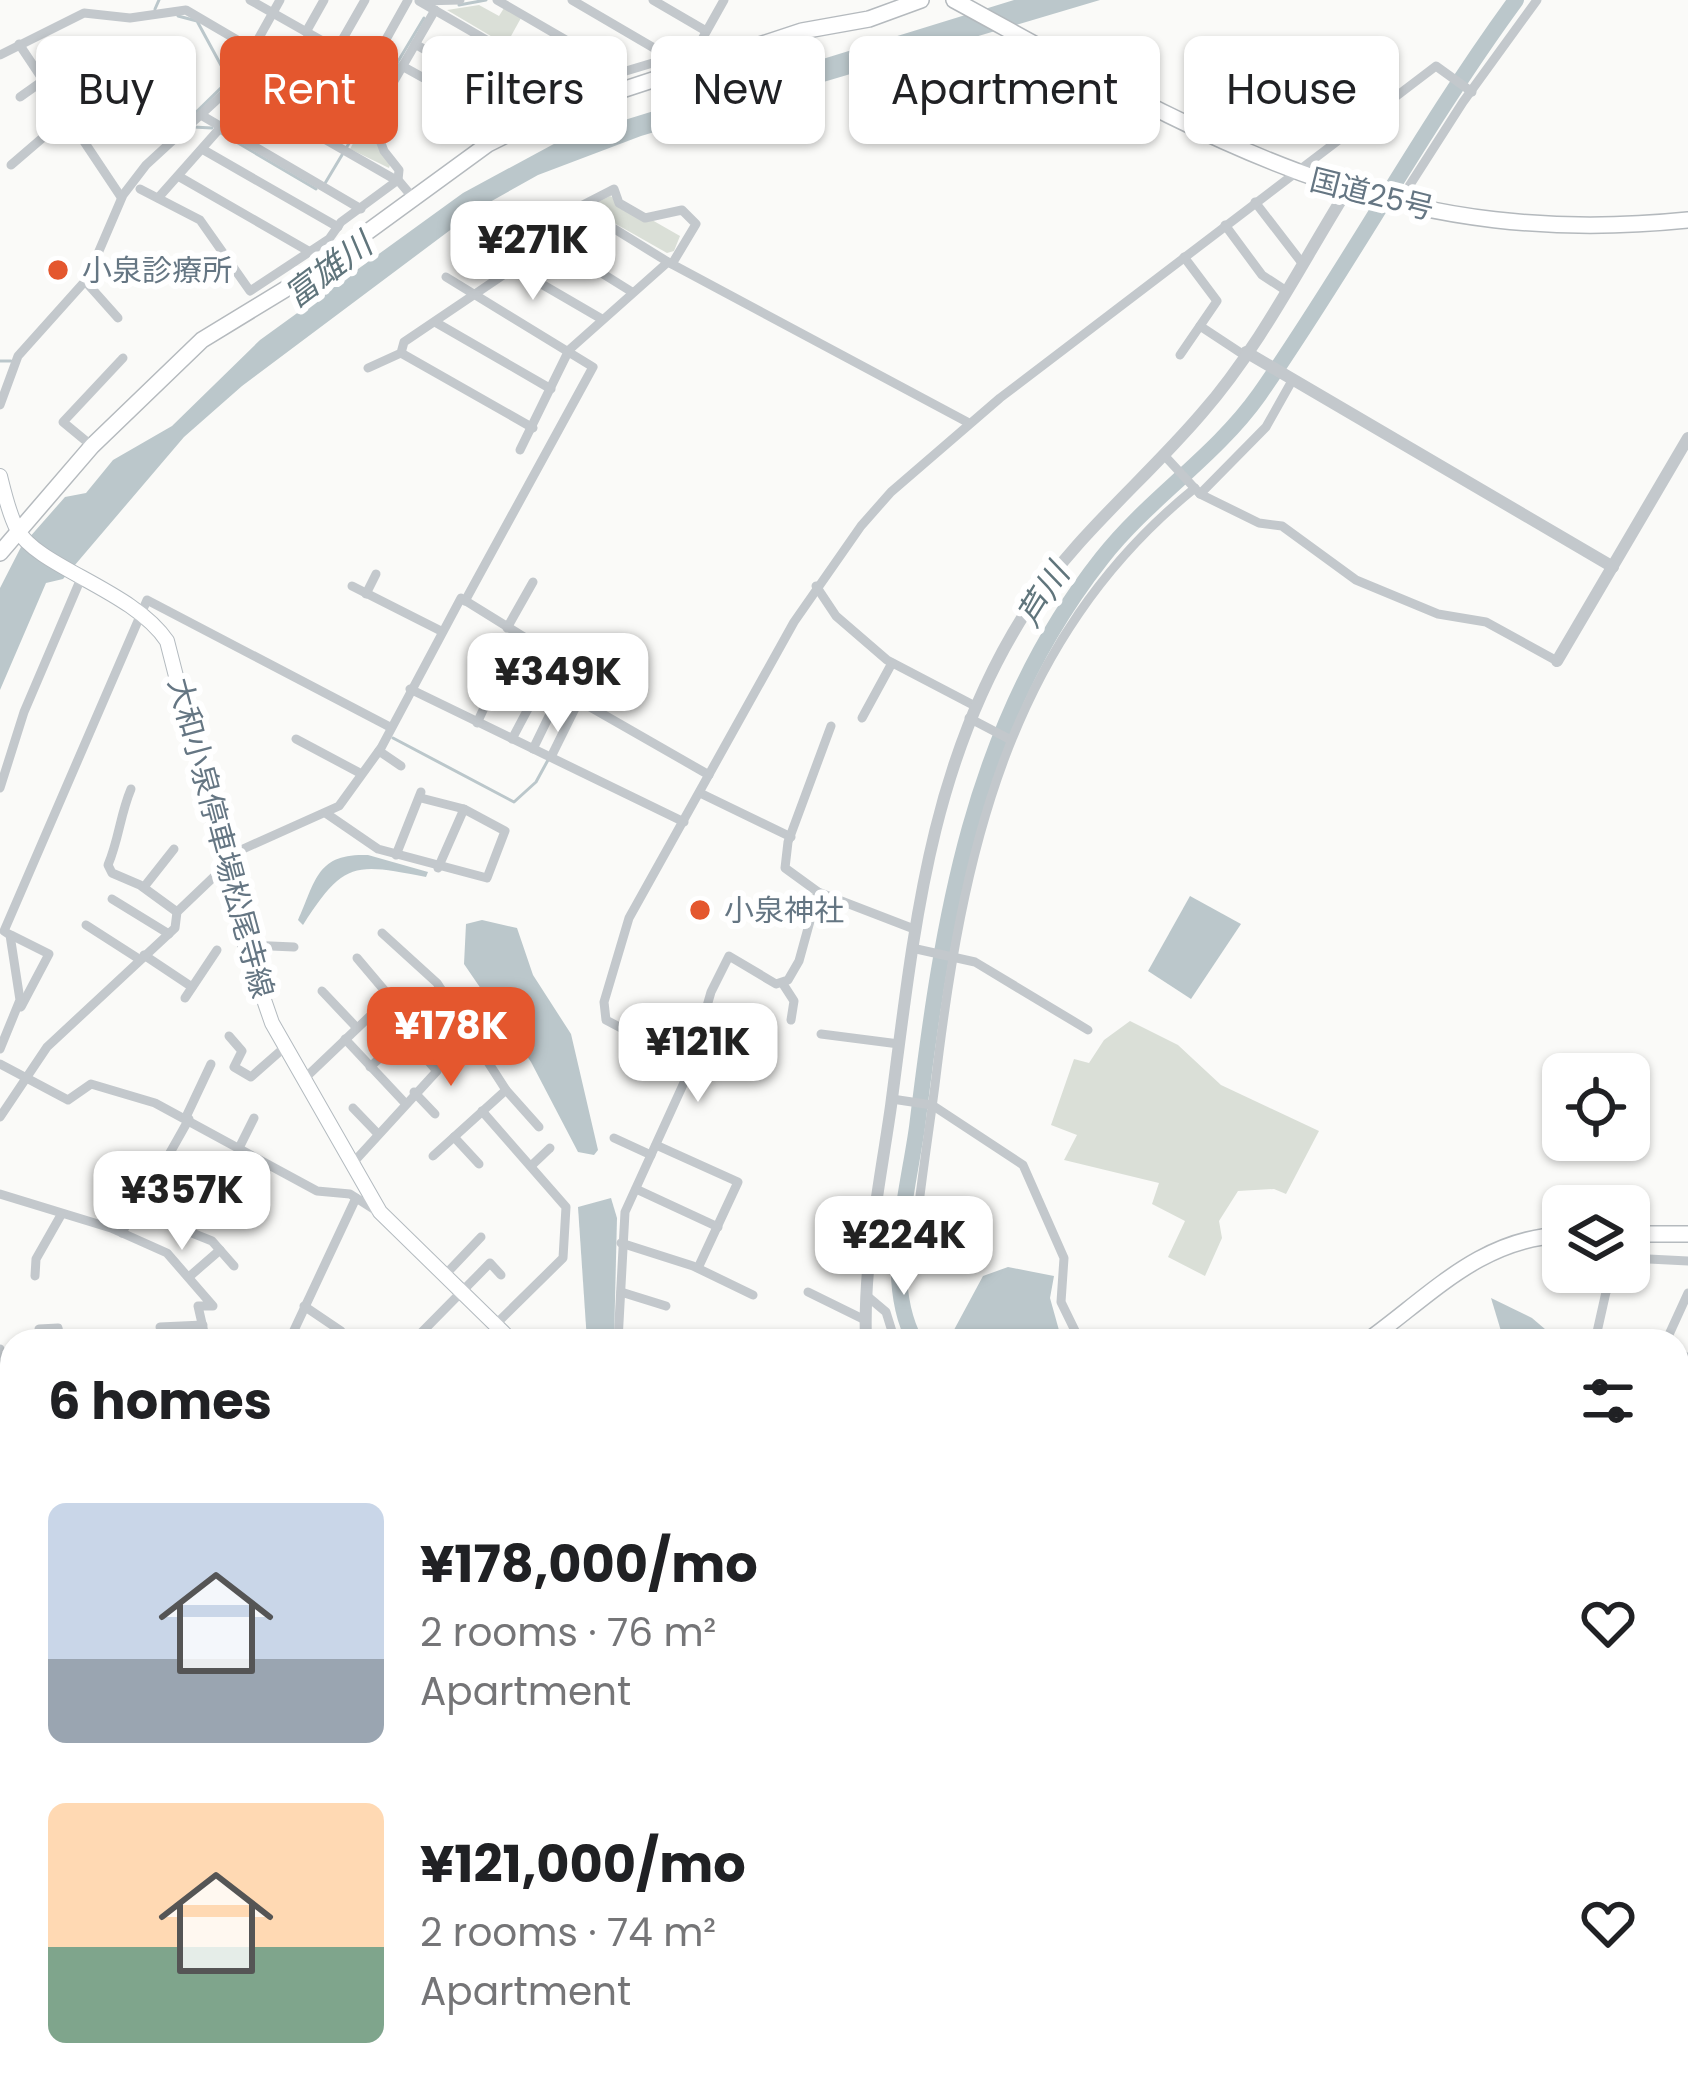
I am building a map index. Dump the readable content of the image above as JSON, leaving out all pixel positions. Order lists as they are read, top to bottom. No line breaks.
{"streets":{"main road":["国道25号","大和小泉停車場松尾寺線"]},"water":["富雄川","芦川"],"places":["小泉診療所","小泉神社"],"page":{"chip":["Buy","Rent","Filters","New","Apartment","House"],"price":["¥271K","¥349K","¥178K","¥121K","¥357K","¥224K"],"heading":"6 homes","list":[{"name":"¥178,000/mo","note":"2 rooms · 76 m² · Apartment"},{"name":"¥121,000/mo","note":"2 rooms · 74 m² · Apartment"}]}}
